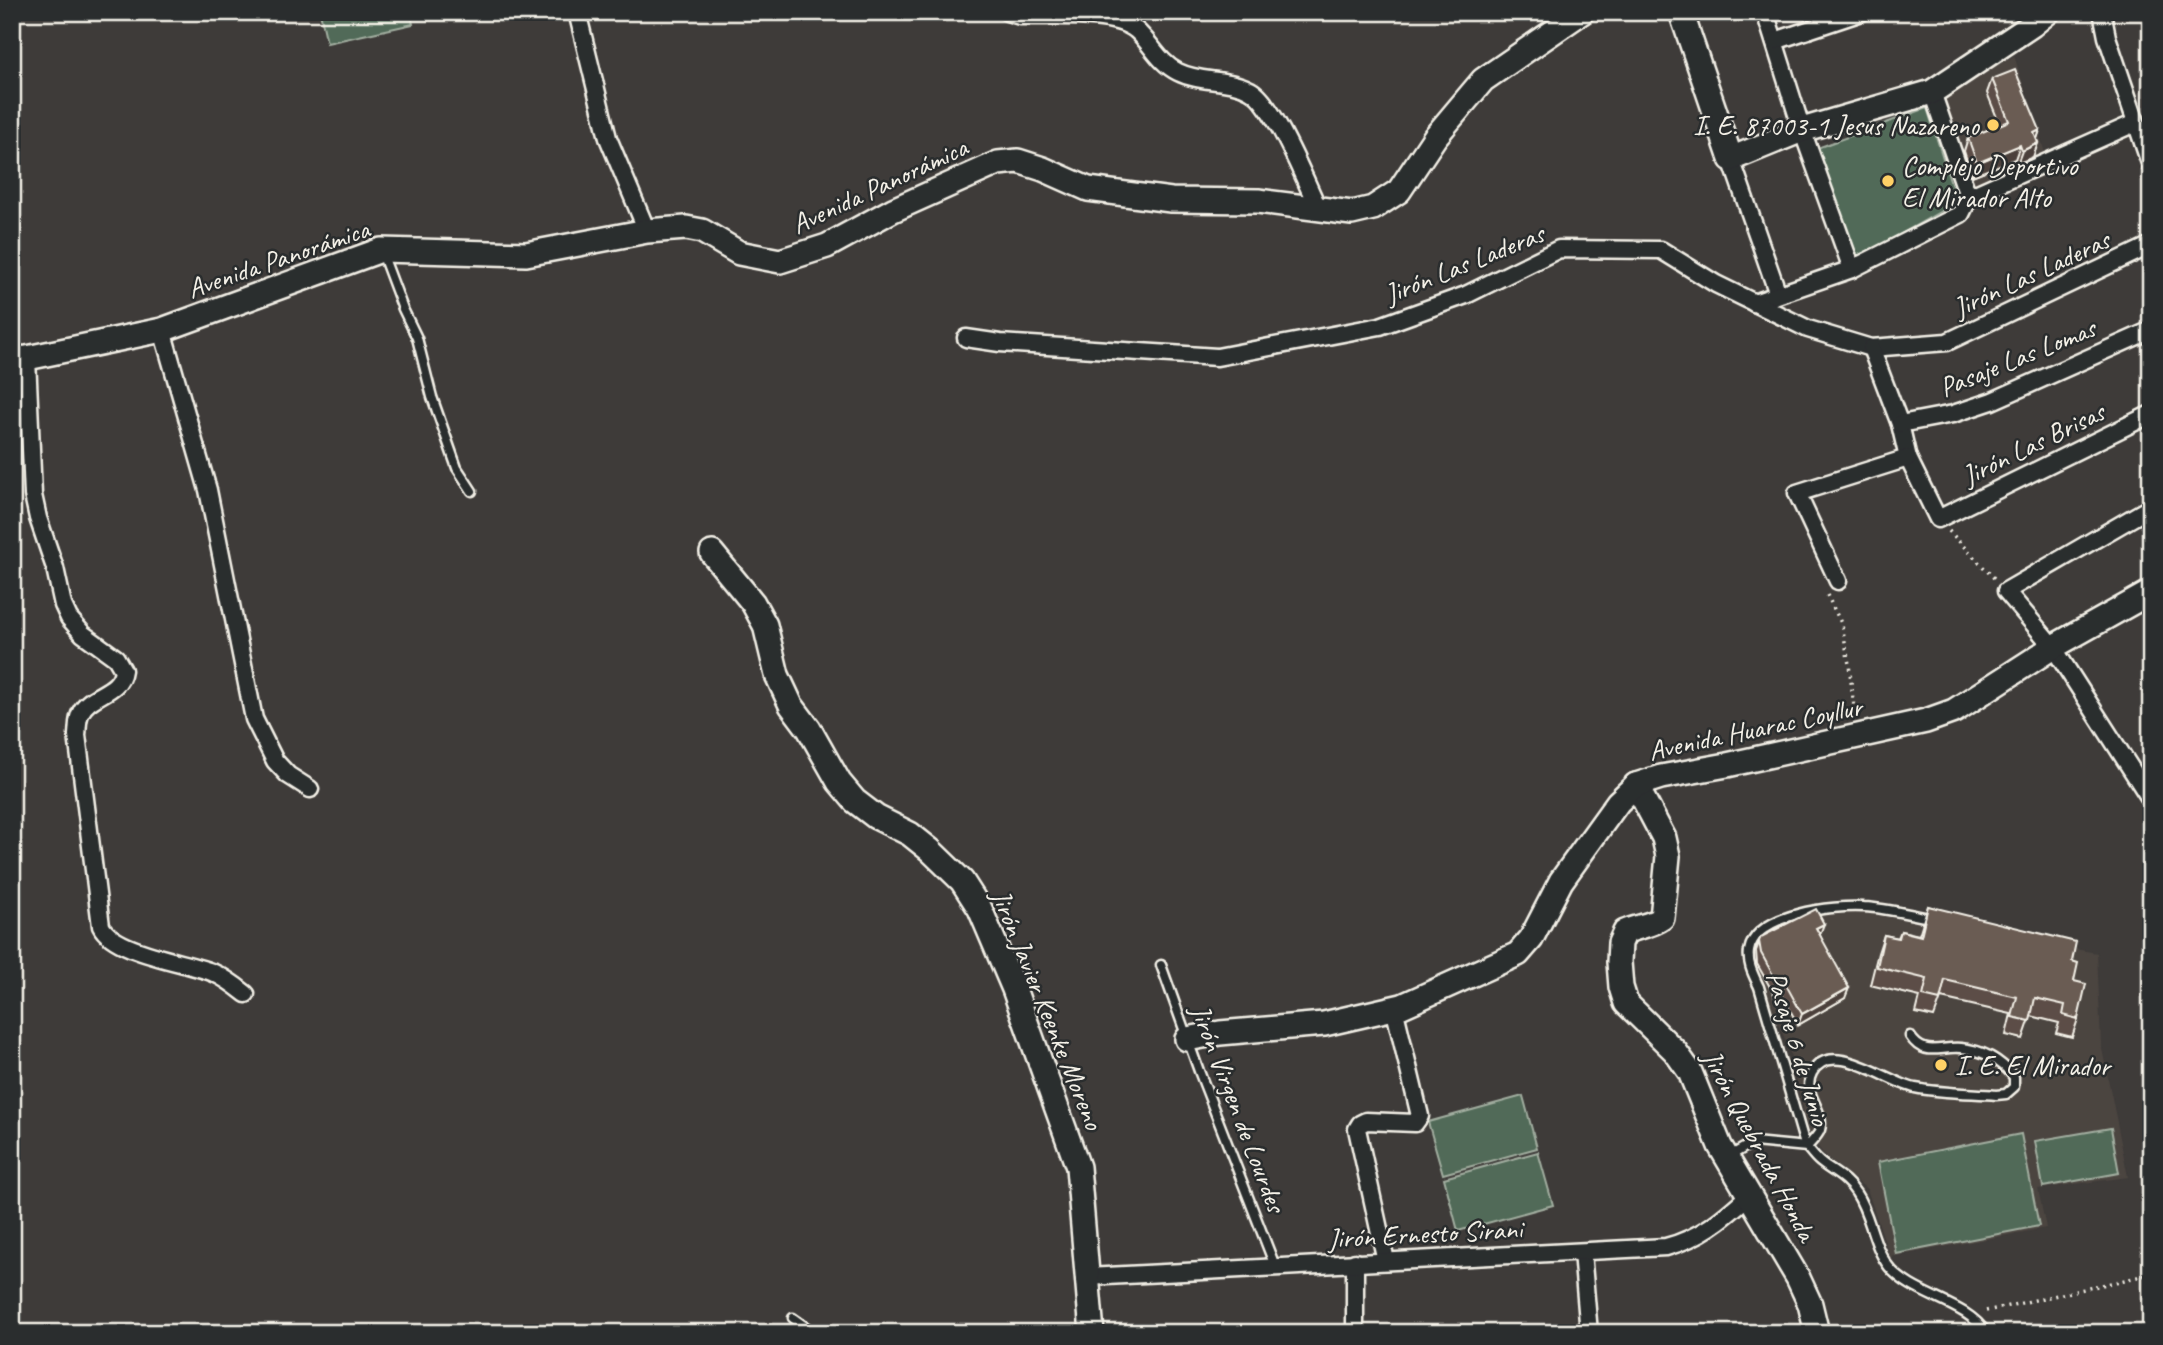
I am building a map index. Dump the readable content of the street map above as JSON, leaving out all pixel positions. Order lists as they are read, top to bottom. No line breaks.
{"streets":{"main road":["Avenida Panorámica","Avenida Huarac Coyllur","Jirón Javier Keenke Moreno","Jirón Quebrada Honda"],"street":["Jirón Las Laderas","Pasaje Las Lomas","Jirón Las Brisas","Jirón Ernesto Sirani"],"lane":["Pasaje 6 de Junio","Jirón Virgen de Lourdes"]},"crossings":[["Avenida Huarac Coyllur","Jirón Virgen de Lourdes"],["Avenida Huarac Coyllur","Jirón Quebrada Honda"],["Jirón Javier Keenke Moreno","Jirón Ernesto Sirani"],["Jirón Virgen de Lourdes","Jirón Ernesto Sirani"],["Jirón Quebrada Honda","Jirón Ernesto Sirani"]],"places":["I. E. 87003-1 Jesus Nazareno","Complejo Deportivo El Mirador Alto","I. E. El Mirador"]}
